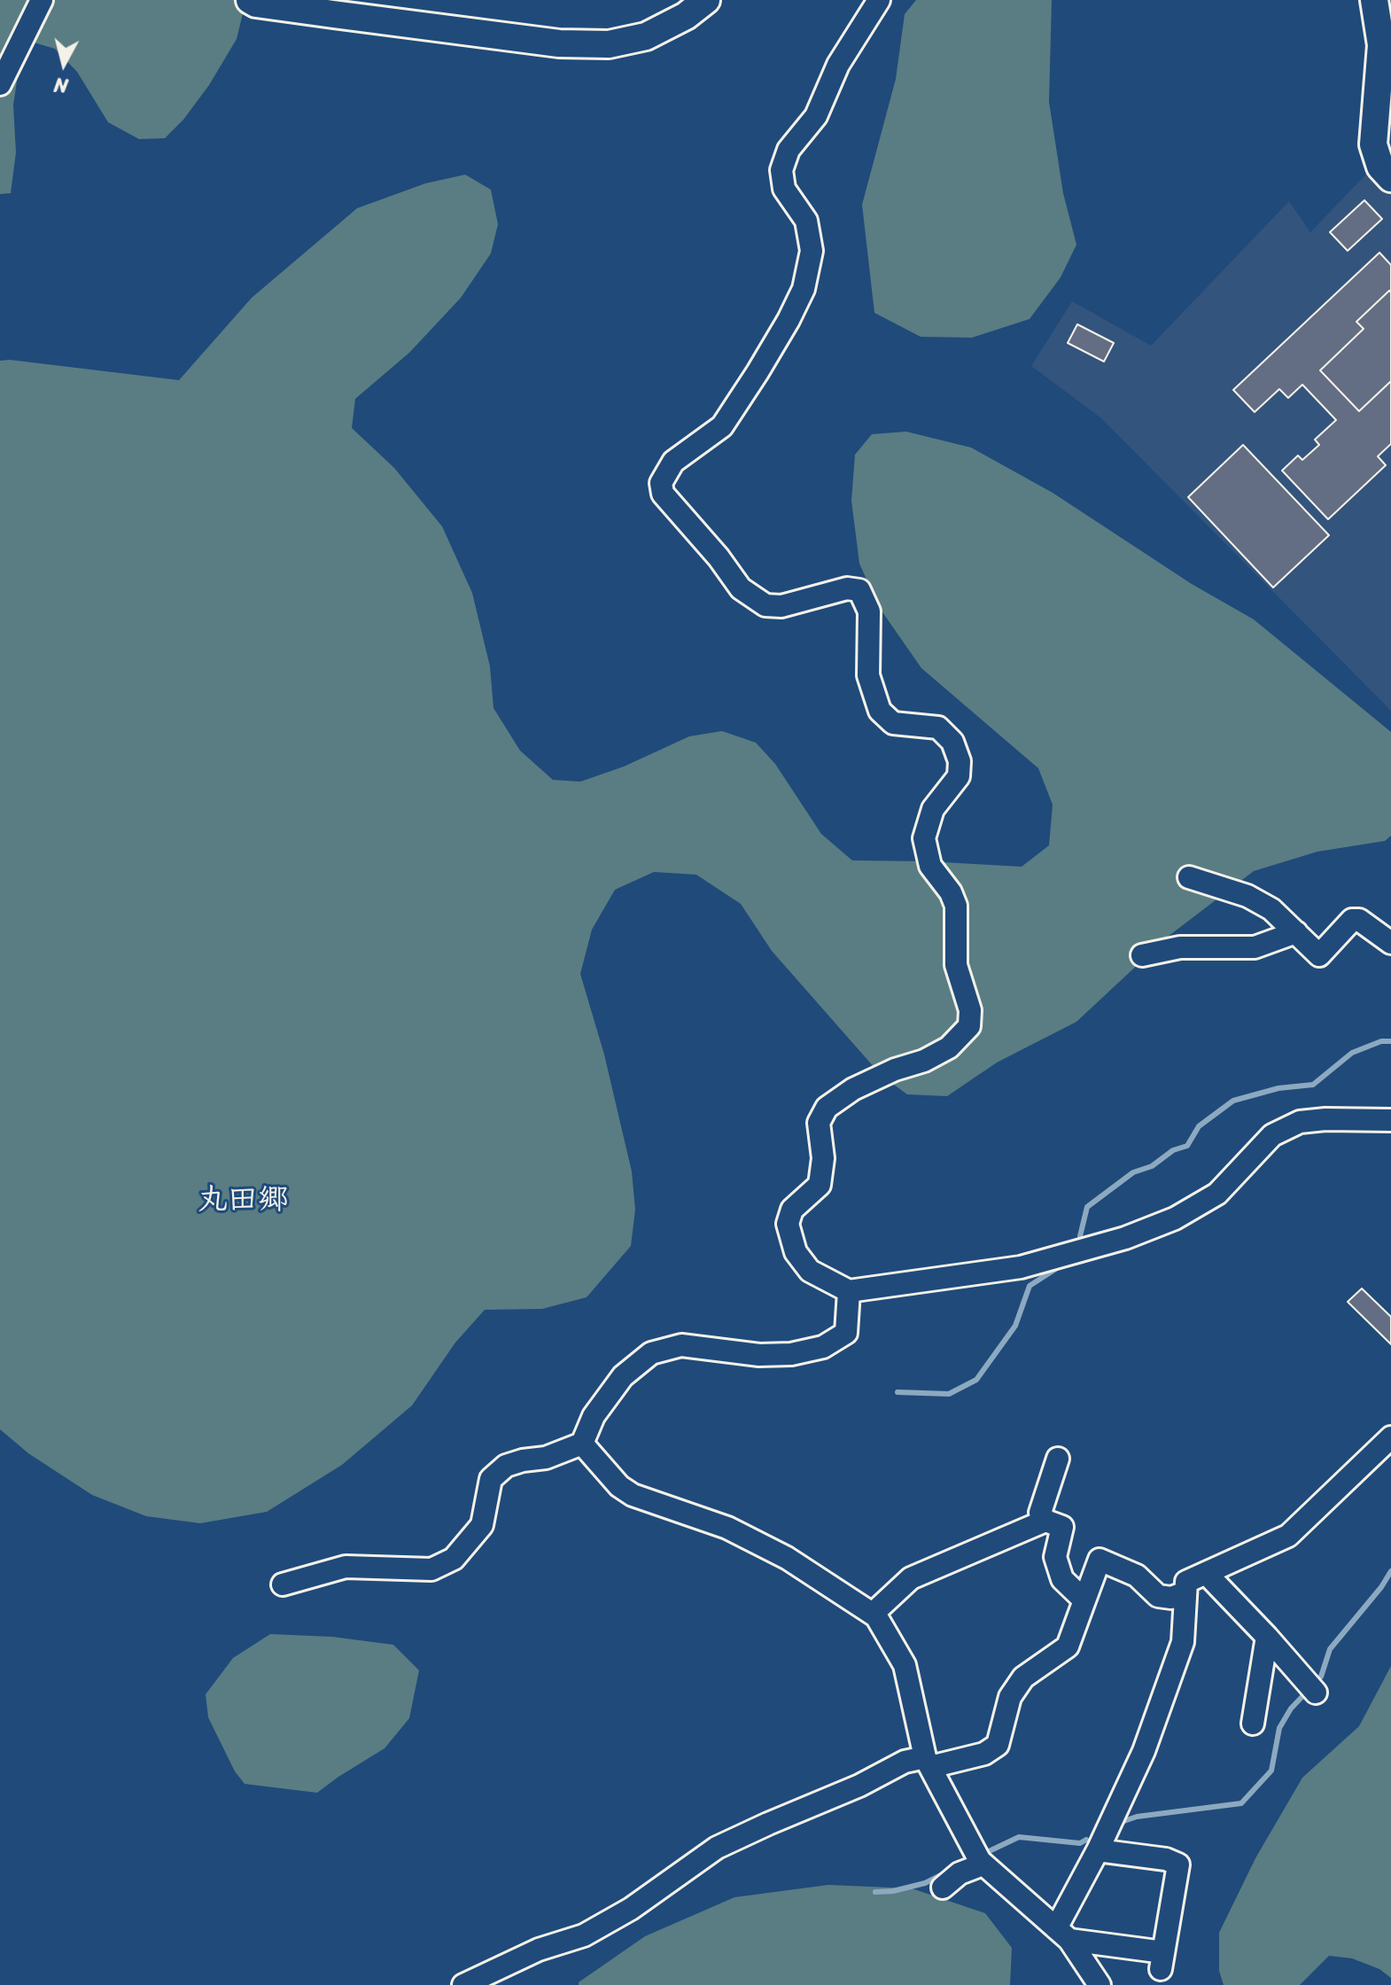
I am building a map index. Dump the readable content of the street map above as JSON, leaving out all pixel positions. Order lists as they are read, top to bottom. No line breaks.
{"districts":["丸田郷"],"north":"bottom"}
